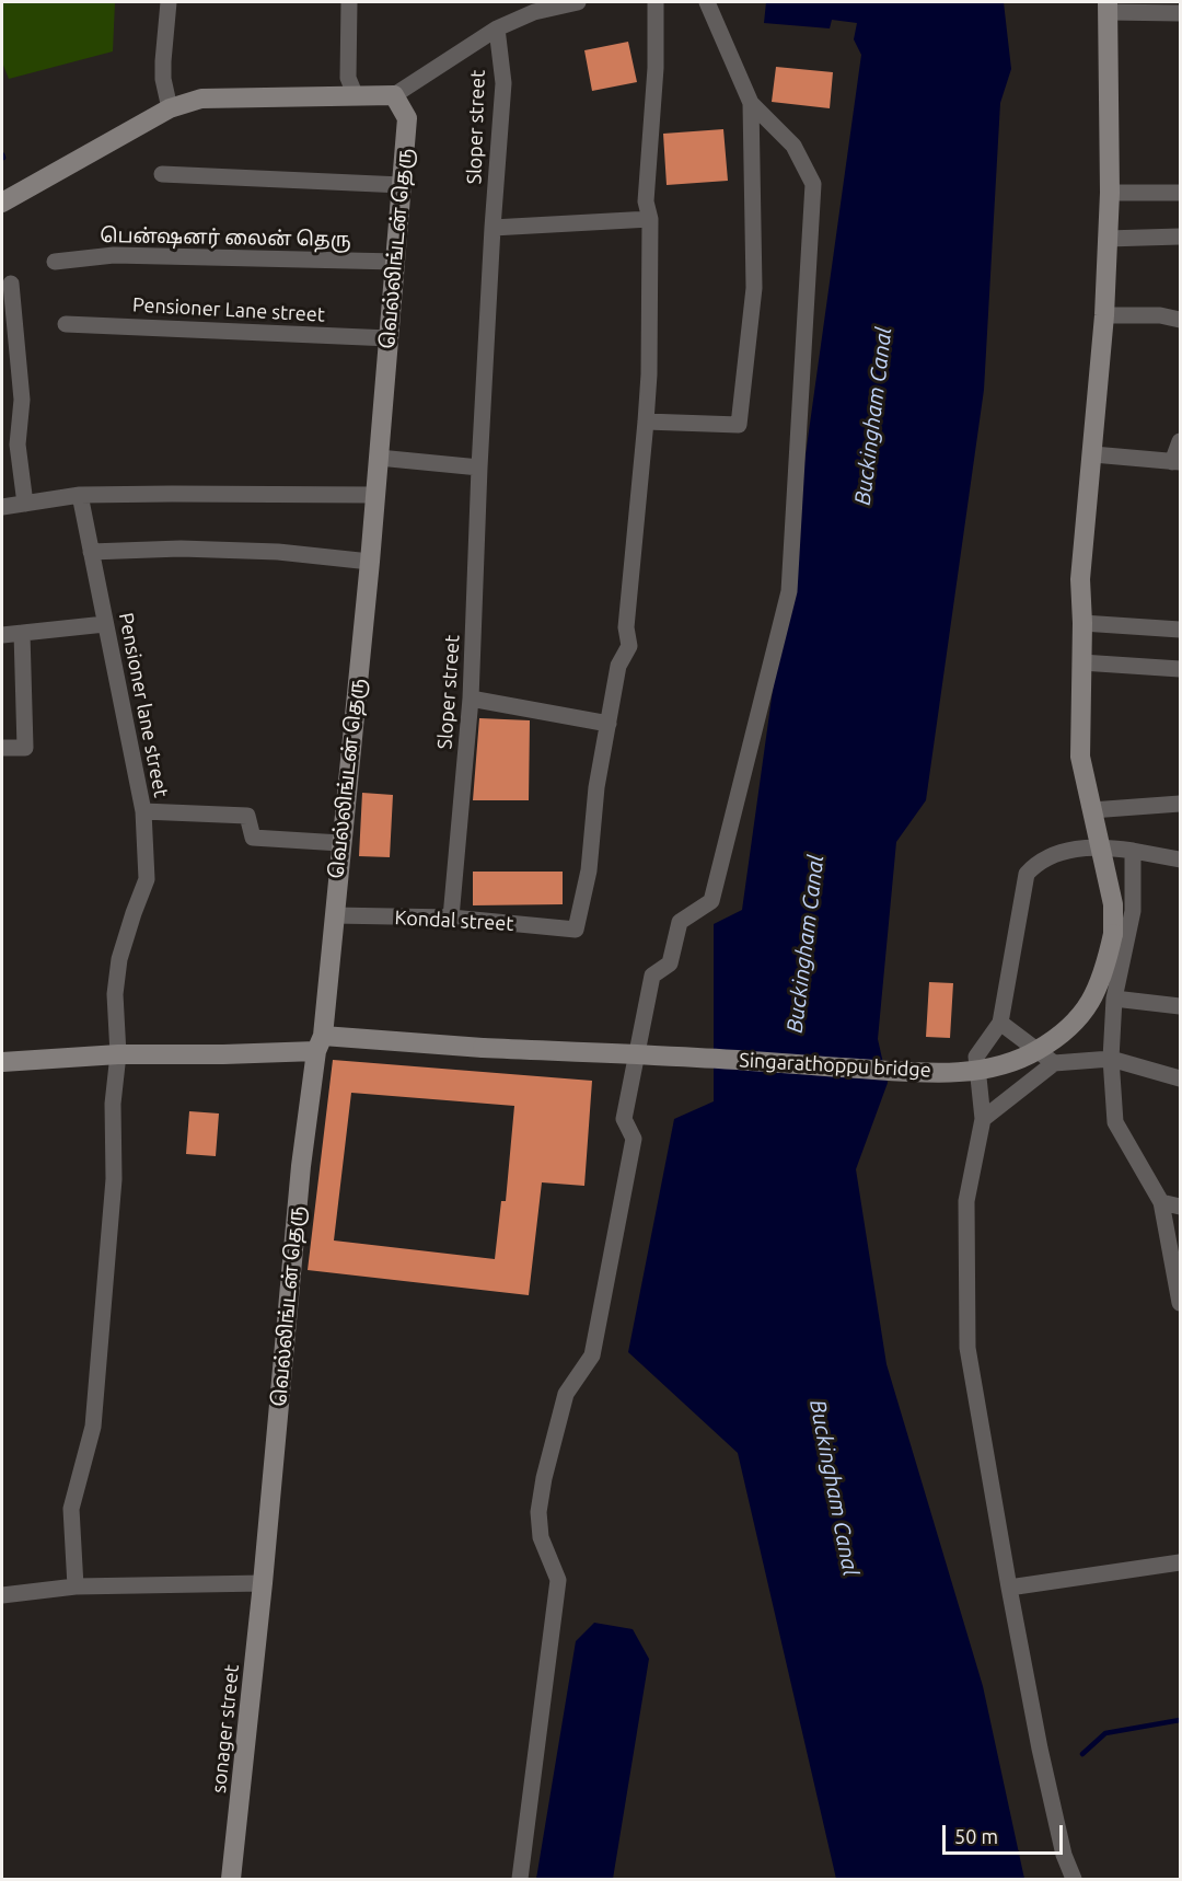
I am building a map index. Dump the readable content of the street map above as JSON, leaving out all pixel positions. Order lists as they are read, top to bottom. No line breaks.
{"streets":{"main road":["வெல்லிங்டன் தெரு","Singarathoppu bridge"],"street":["Sloper street","பென்ஷனர் லைன் தெரு","Pensioner Lane street","Pensioner lane street","Kondal street"]},"crossings":[["Sloper street","Kondal street"],["பென்ஷனர் லைன் தெரு","வெல்லிங்டன் தெரு"],["வெல்லிங்டன் தெரு","Pensioner Lane street"],["வெல்லிங்டன் தெரு","Pensioner lane street"],["வெல்லிங்டன் தெரு","Kondal street"],["வெல்லிங்டன் தெரு","Singarathoppu bridge"]],"water":["Buckingham Canal"],"scale_bar":"50 m"}
